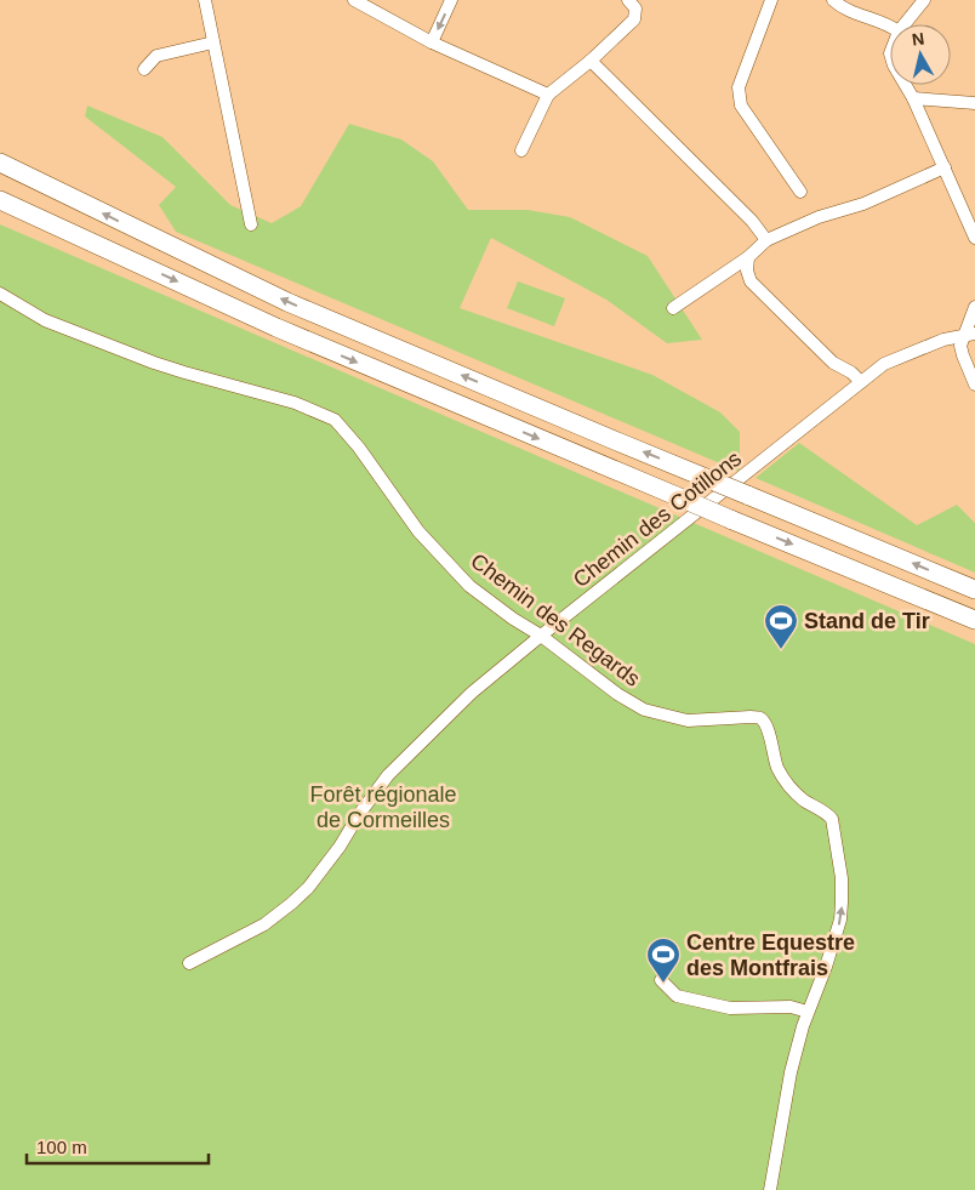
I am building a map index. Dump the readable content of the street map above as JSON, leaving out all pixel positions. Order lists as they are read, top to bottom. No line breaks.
{"streets":{"street":["Chemin des Cotillons","Chemin des Regards"]},"crossings":[["Chemin des Cotillons","Chemin des Regards"]],"one_way":["Chemin des Regards"],"parks":["Forêt régionale de Cormeilles"],"places":{"sports":["Stand de Tir","Centre Equestre des Montfrais"]},"scale_bar":"100 m","north":"top"}
